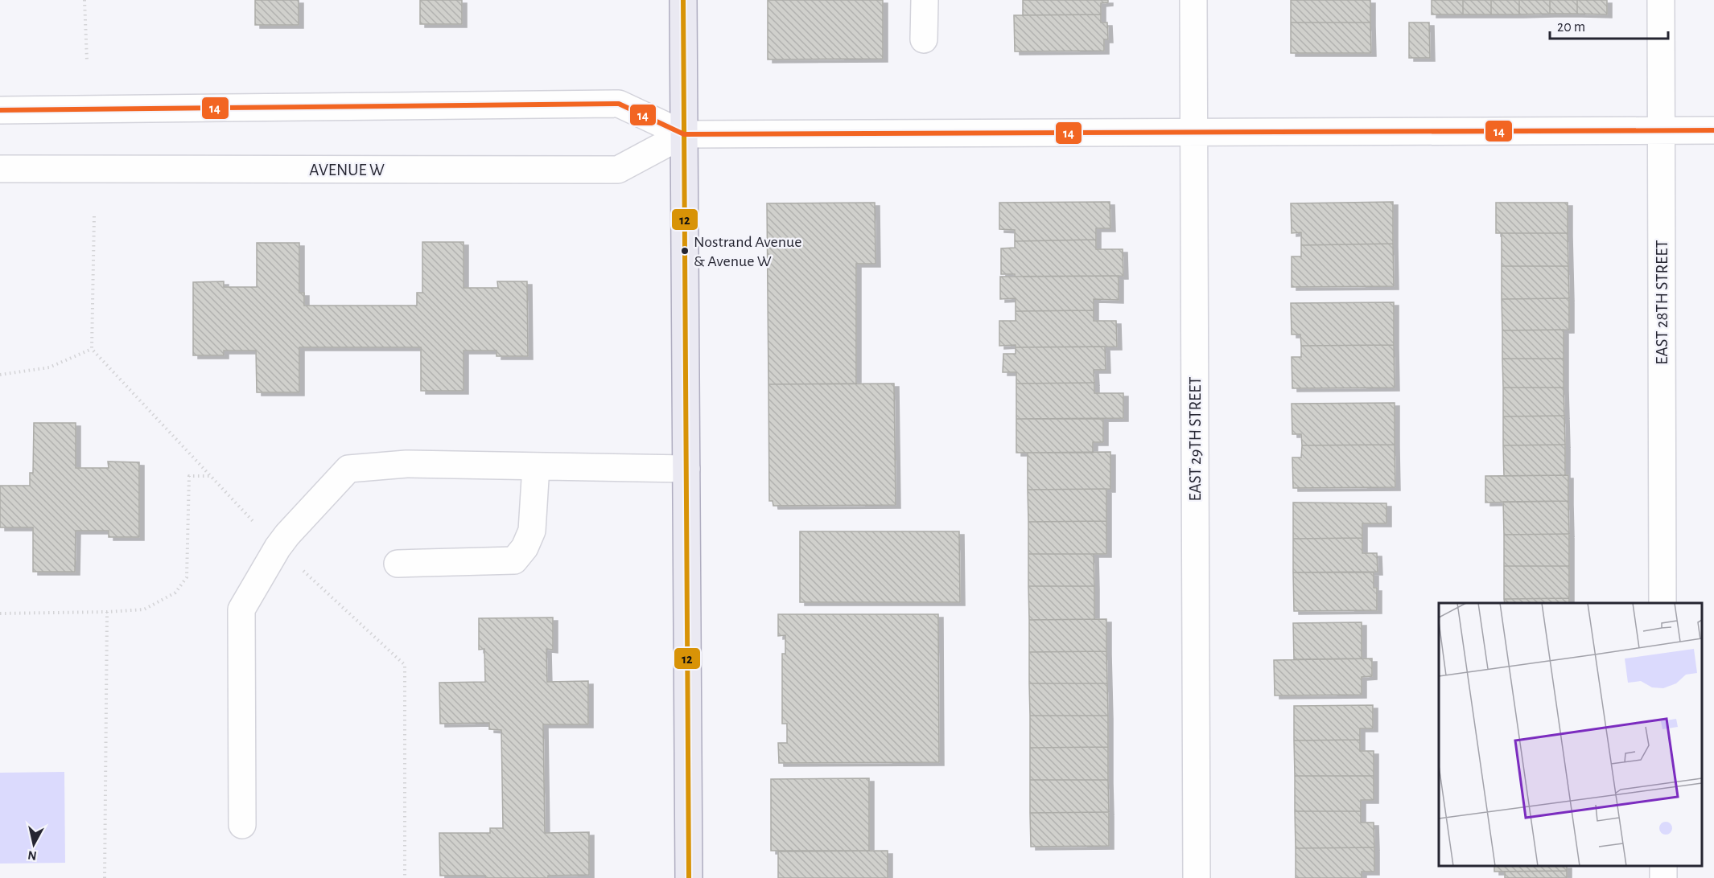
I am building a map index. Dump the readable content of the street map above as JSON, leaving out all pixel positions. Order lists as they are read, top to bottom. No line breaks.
{"streets":{"street":["AVENUE W","EAST 28TH STREET","EAST 29TH STREET"]},"crossings":[["AVENUE W","EAST 28TH STREET"],["AVENUE W","EAST 29TH STREET"]],"places":["Nostrand Avenue & Avenue W"],"lines":["transit line 12","transit line 14"],"scale_bar":"20 m","north":"bottom"}
